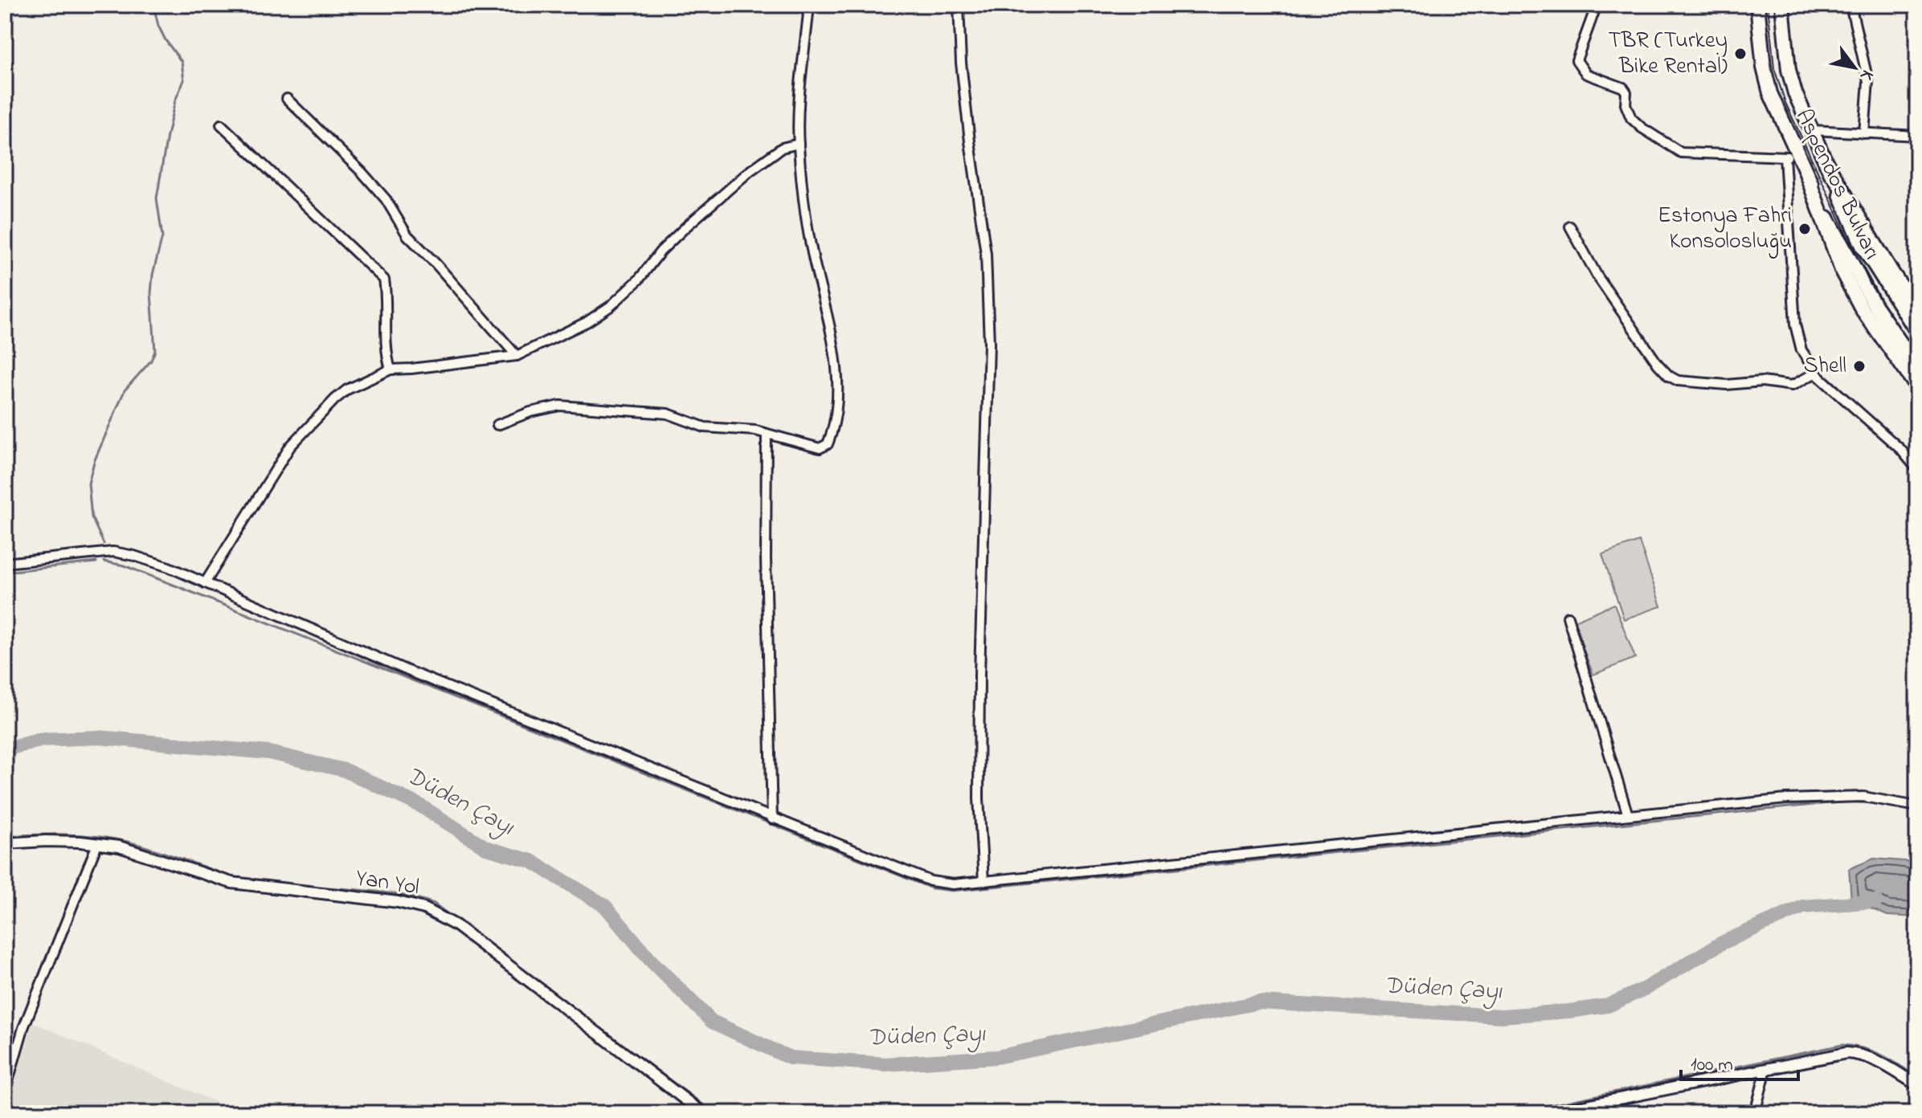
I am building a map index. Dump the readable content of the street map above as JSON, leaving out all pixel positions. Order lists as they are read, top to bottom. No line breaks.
{"streets":{"main road":["Aspendos Bulvarı"],"street":["Yan Yol"]},"water":["Düden Çayı"],"places":["TBR (Turkey Bike Rental)","Estonya Fahri Konsolosluğu","Shell"],"scale_bar":"100 m","north":"bottom right"}
